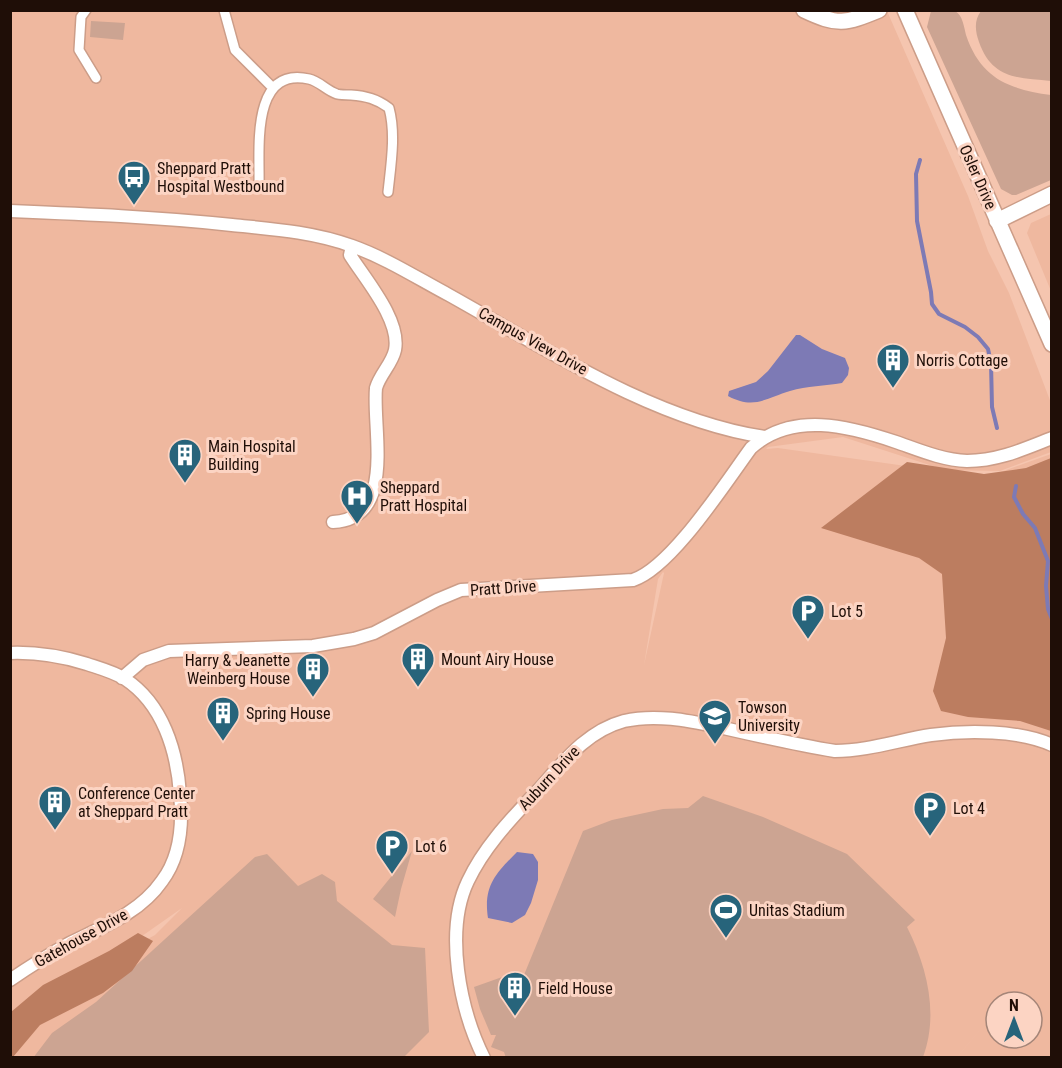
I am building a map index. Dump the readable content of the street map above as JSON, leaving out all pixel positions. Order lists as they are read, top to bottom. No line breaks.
{"streets":{"street":["Osler Drive","Campus View Drive","Pratt Drive","Auburn Drive","Gatehouse Drive"]},"crossings":[["Campus View Drive","Pratt Drive"],["Pratt Drive","Gatehouse Drive"]],"places":{"bus stop":["Sheppard Pratt Hospital Westbound"],"building":["Norris Cottage","Main Hospital Building","Mount Airy House","Harry & Jeanette Weinberg House","Spring House","Conference Center at Sheppard Pratt","Field House"],"hospital":["Sheppard Pratt Hospital"],"parking":["Lot 5","Lot 4","Lot 6"],"school or university":["Towson University"],"sports":["Unitas Stadium"]},"north":"top"}
